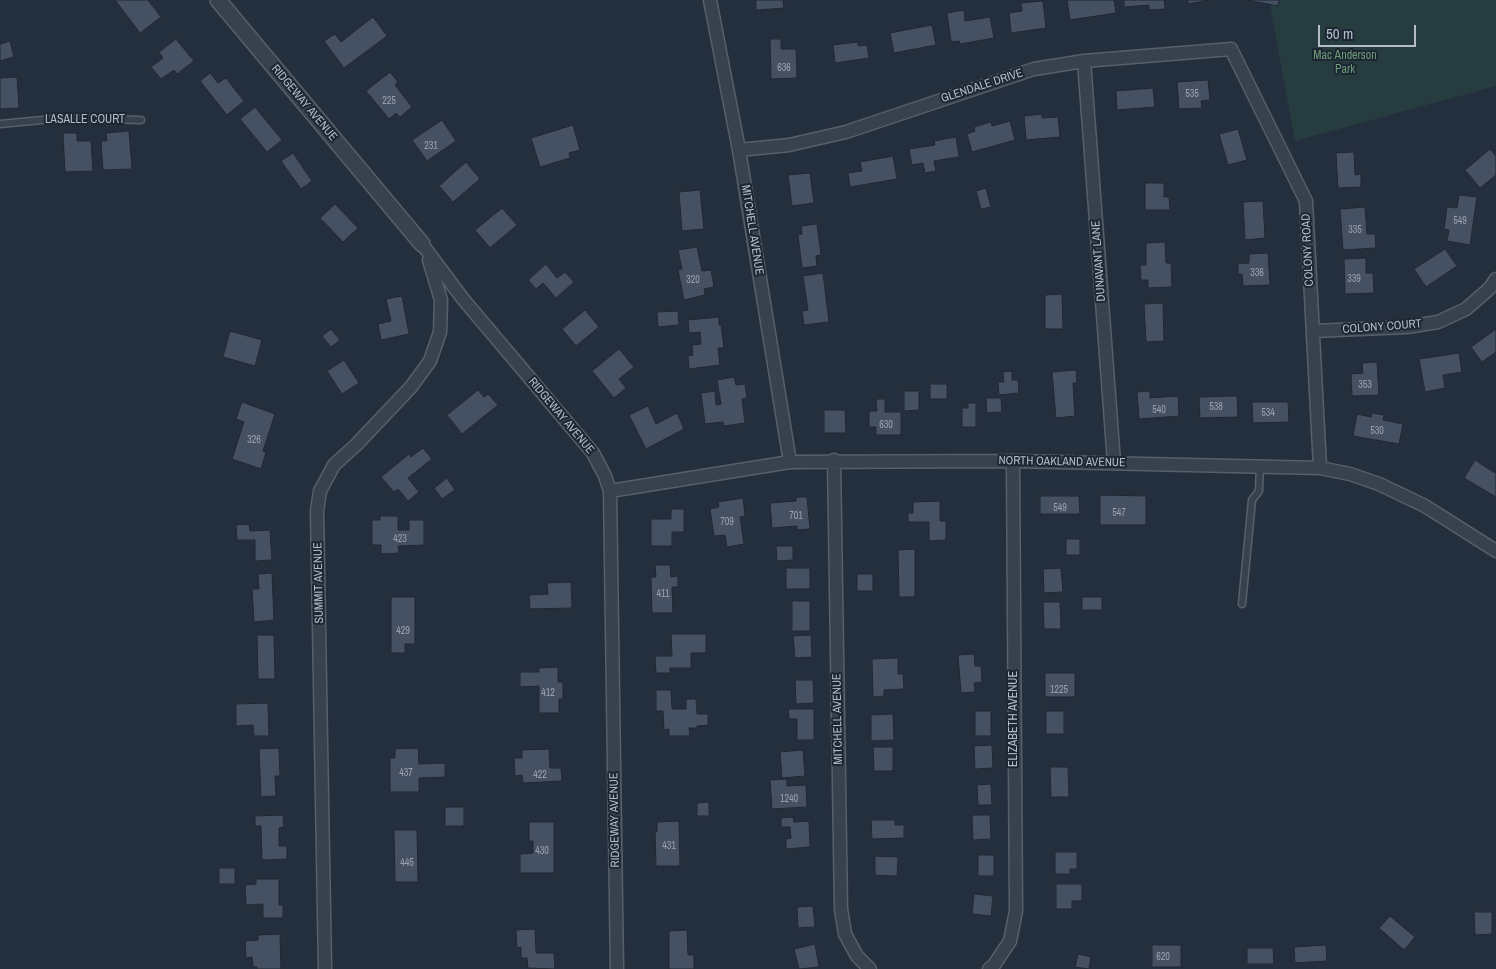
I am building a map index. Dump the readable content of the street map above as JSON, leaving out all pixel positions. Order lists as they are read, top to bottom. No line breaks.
{"streets":{"street":["GLENDALE DRIVE","RIDGEWAY AVENUE","MITCHELL AVENUE","COLONY ROAD","DUNAVANT LANE","COLONY COURT","NORTH OAKLAND AVENUE","SUMMIT AVENUE","ELIZABETH AVENUE"],"lane":["LASALLE COURT"]},"crossings":[["GLENDALE DRIVE","MITCHELL AVENUE"],["GLENDALE DRIVE","COLONY ROAD"],["GLENDALE DRIVE","DUNAVANT LANE"],["RIDGEWAY AVENUE","NORTH OAKLAND AVENUE"],["RIDGEWAY AVENUE","SUMMIT AVENUE"],["MITCHELL AVENUE","NORTH OAKLAND AVENUE"],["COLONY ROAD","COLONY COURT"],["COLONY ROAD","NORTH OAKLAND AVENUE"],["DUNAVANT LANE","NORTH OAKLAND AVENUE"],["NORTH OAKLAND AVENUE","ELIZABETH AVENUE"]],"parks":["Mac Anderson Park"],"house_numbers":["636","535","225","231","549","335","336","339","320","353","538","540","534","630","530","326","549","547","701","709","423","411","429","1225","412","437","422","1240","431","430","445","620"],"scale_bar":"50 m"}
